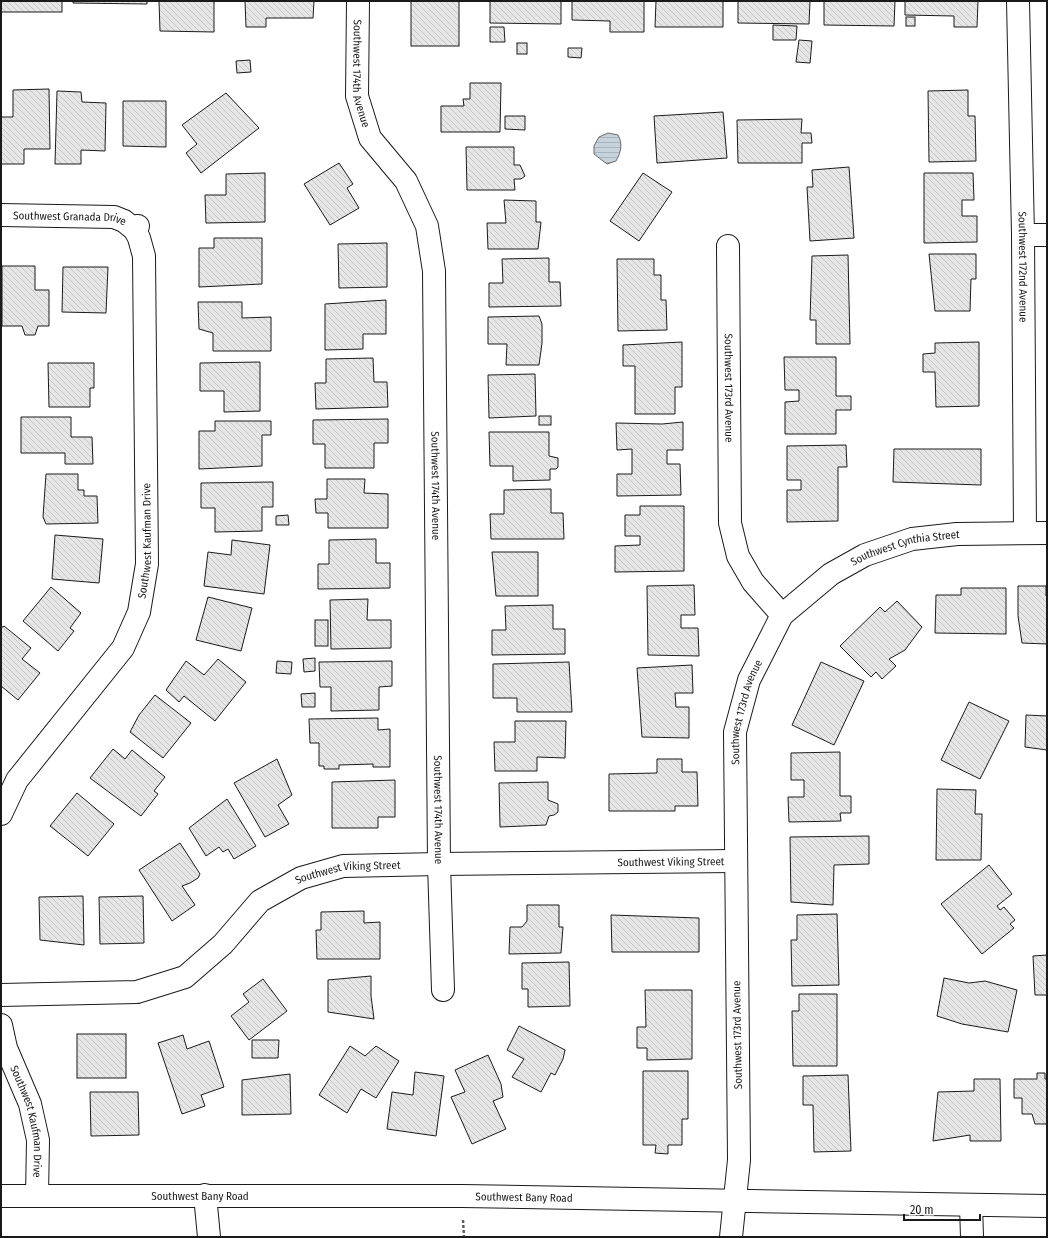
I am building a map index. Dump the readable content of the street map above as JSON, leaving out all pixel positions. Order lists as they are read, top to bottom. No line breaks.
{"streets":{"street":["Southwest 174th Avenue","Southwest Granada Drive","Southwest 172nd Avenue","Southwest 173rd Avenue","Southwest Kaufman Drive","Southwest Cynthia Street","Southwest Viking Street","Southwest Bany Road"]},"crossings":[["Southwest 174th Avenue","Southwest Viking Street"],["Southwest Granada Drive","Southwest Kaufman Drive"],["Southwest 172nd Avenue","Southwest Cynthia Street"],["Southwest 173rd Avenue","Southwest Cynthia Street"],["Southwest 173rd Avenue","Southwest Viking Street"],["Southwest 173rd Avenue","Southwest Bany Road"],["Southwest Kaufman Drive","Southwest Bany Road"]],"scale_bar":"20 m"}
